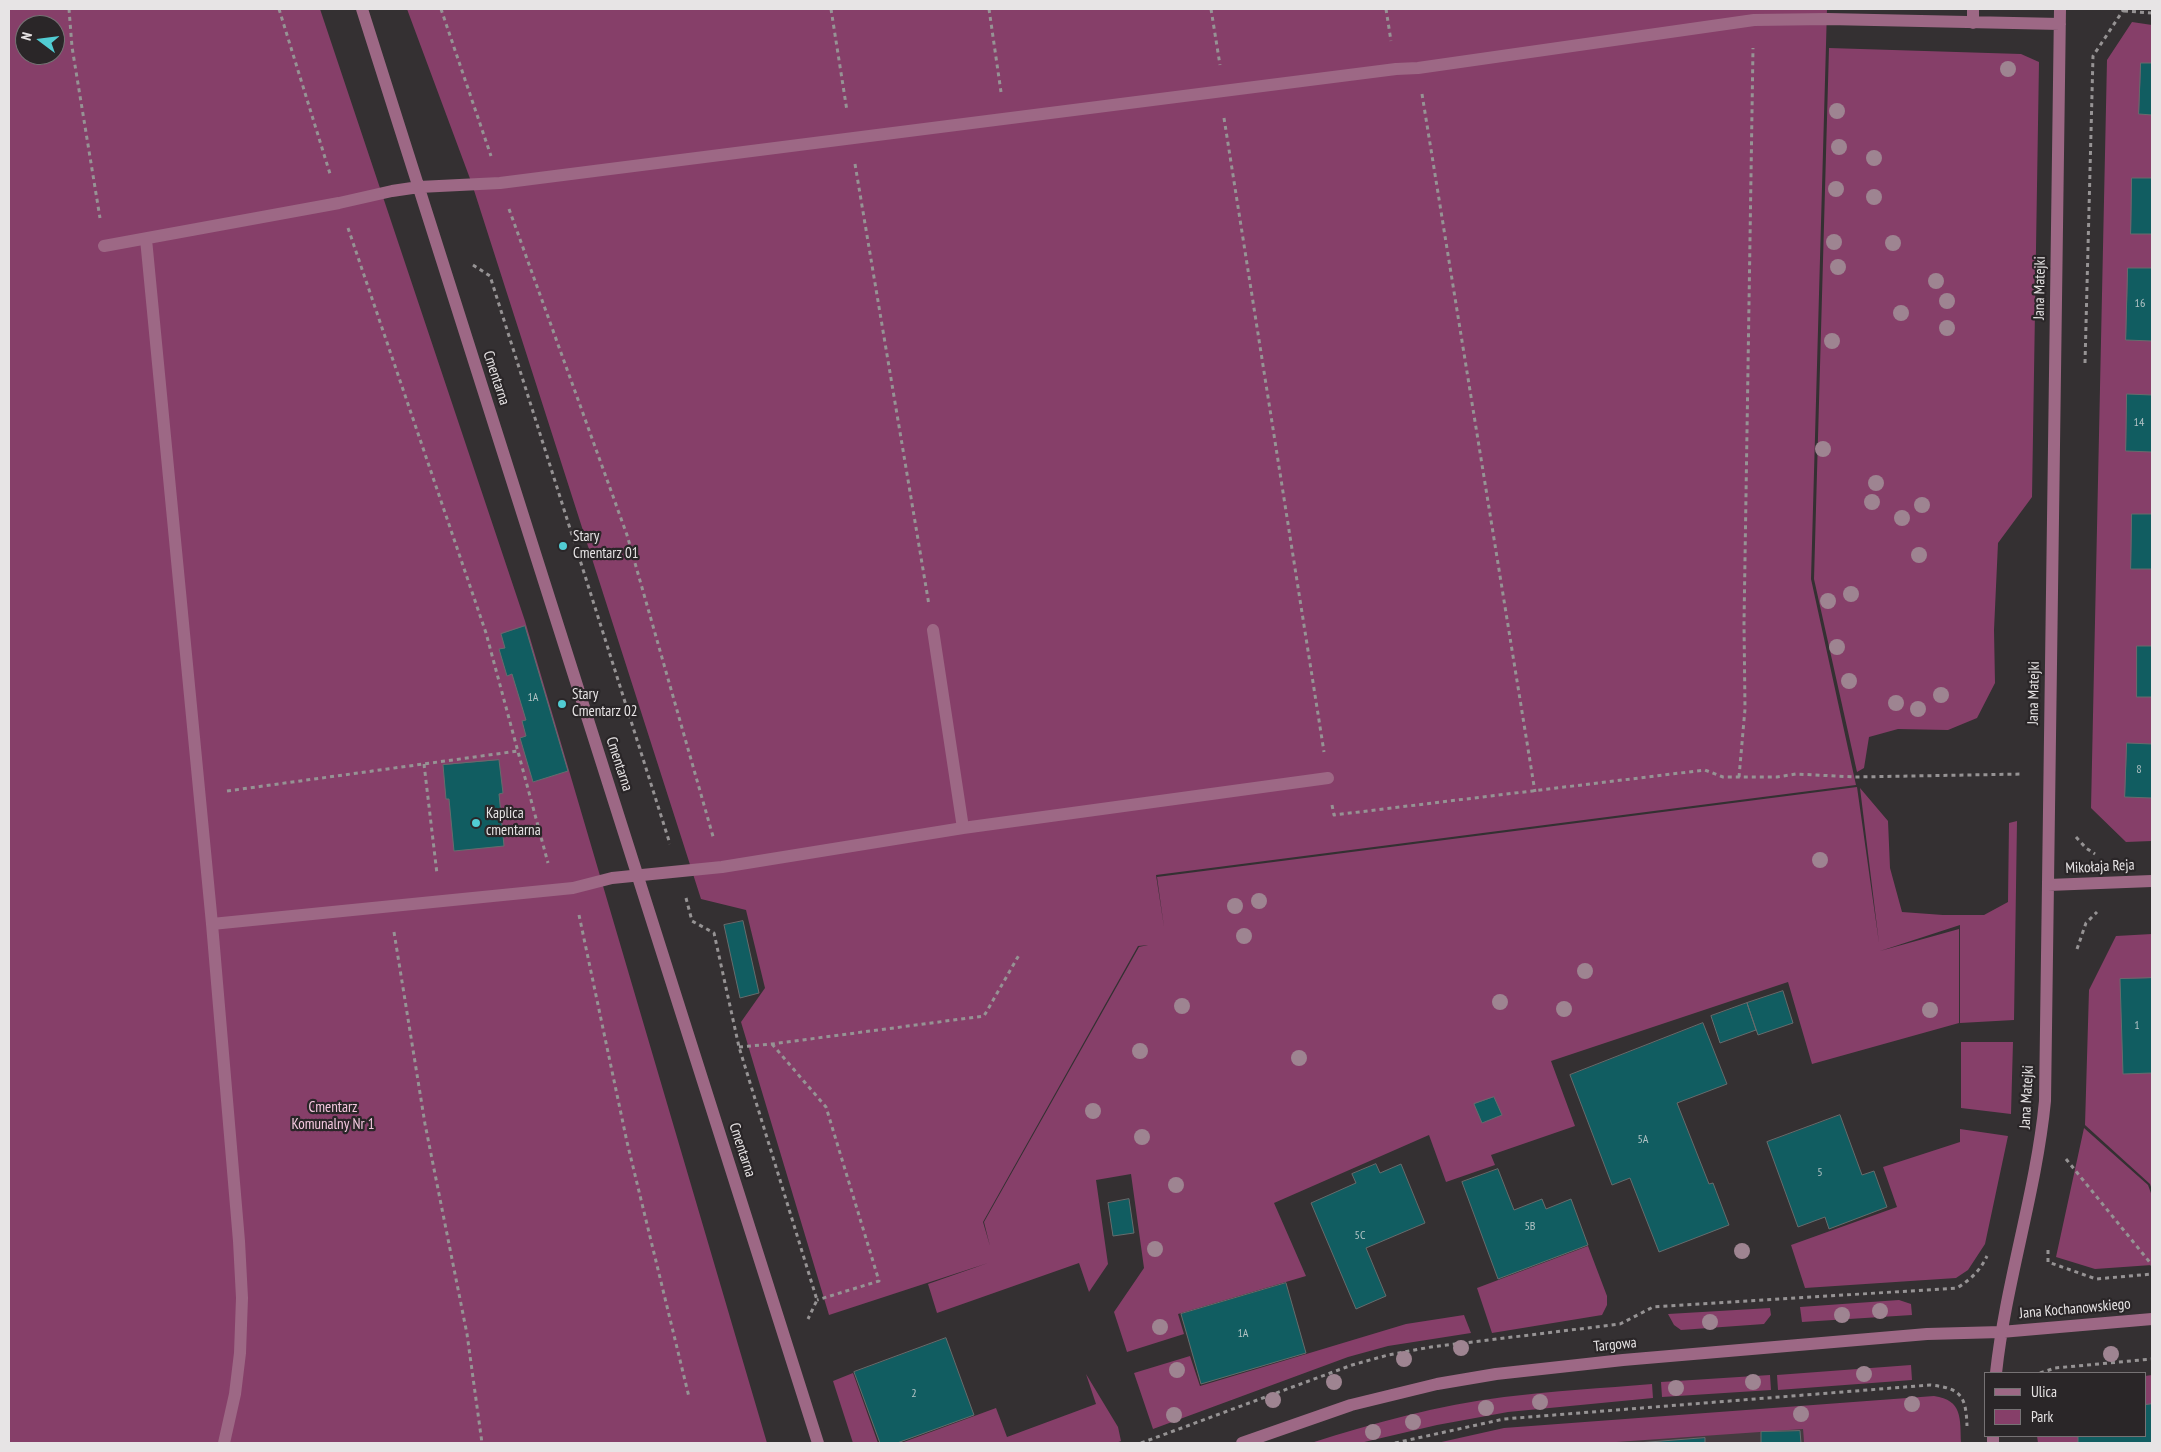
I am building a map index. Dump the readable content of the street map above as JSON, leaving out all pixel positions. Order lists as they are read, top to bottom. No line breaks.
{"streets":{"street":["Jana Matejki","Cmentarna","Mikołaja Reja","Jana Kochanowskiego","Targowa"]},"crossings":[["Jana Matejki","Mikołaja Reja"],["Jana Matejki","Jana Kochanowskiego"],["Jana Matejki","Targowa"],["Jana Kochanowskiego","Targowa"]],"parks":["Cmentarz Komunalny Nr 1"],"places":["Stary Cmentarz 01","Stary Cmentarz 02","Kaplica cmentarna"],"house_numbers":["16","14","1A","8","1","5A","5","5B","5C","1A","2"],"legend":["Ulica","Park"],"north":"left"}
